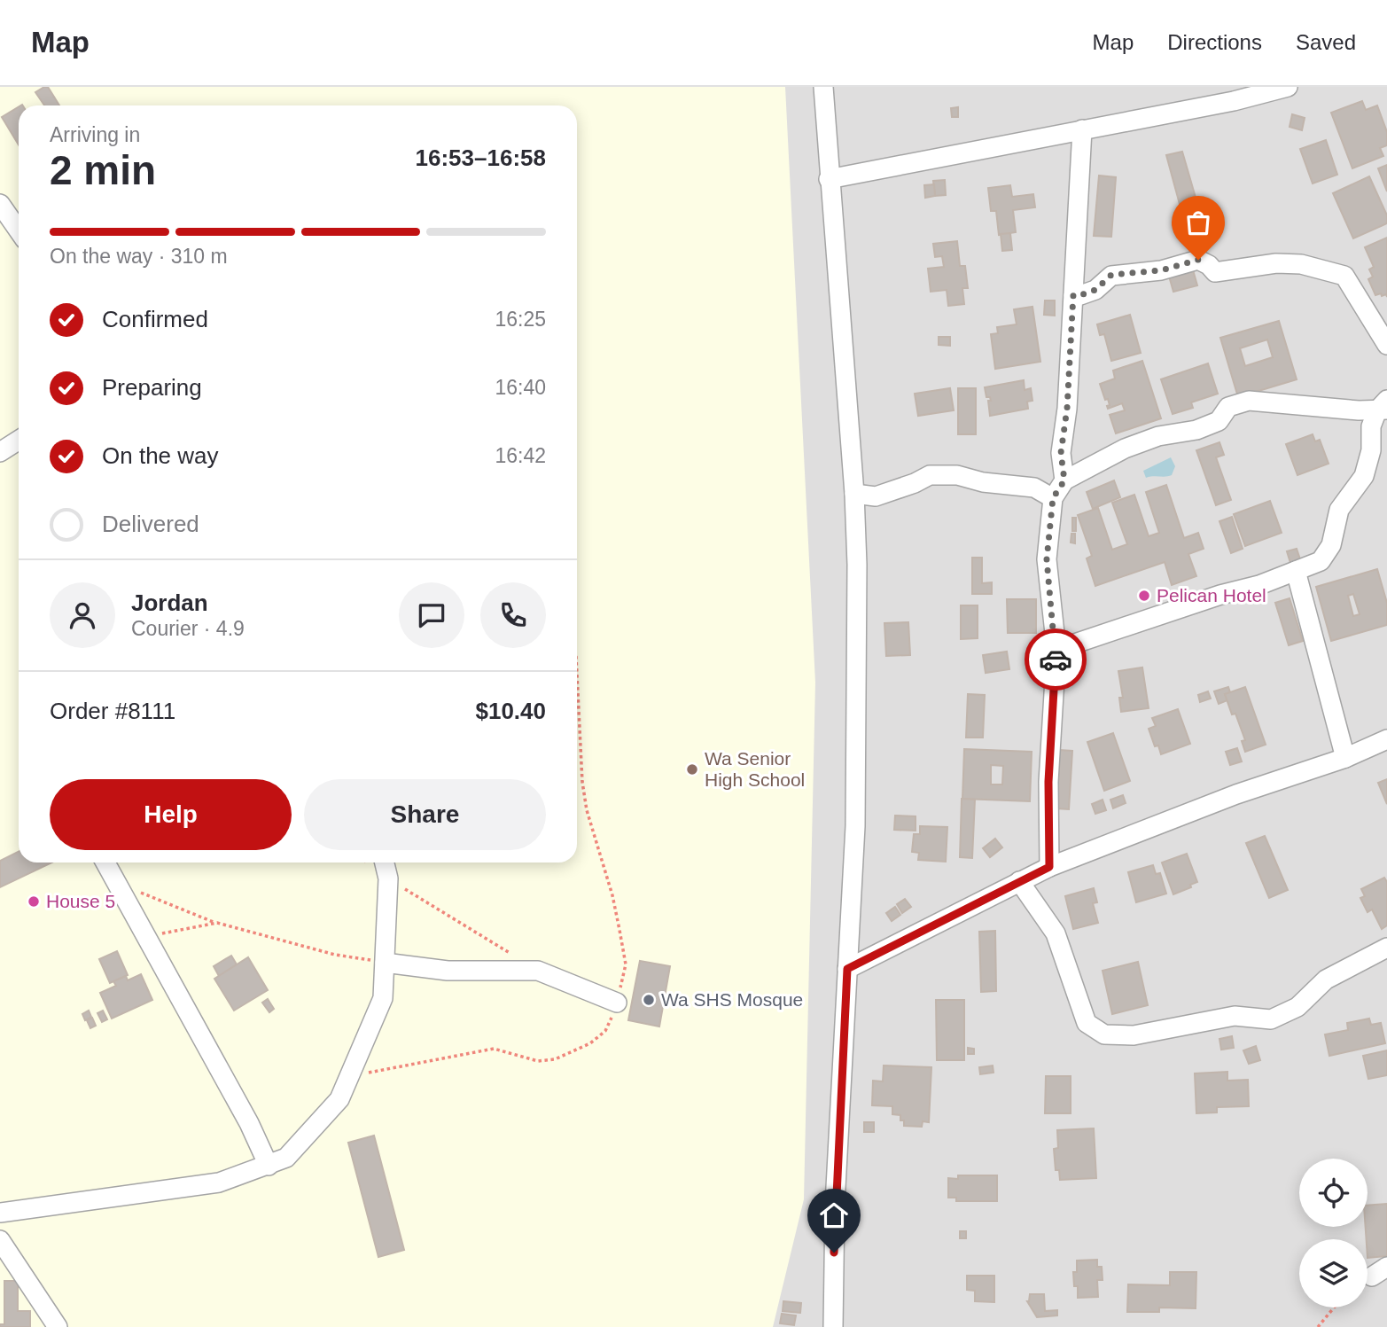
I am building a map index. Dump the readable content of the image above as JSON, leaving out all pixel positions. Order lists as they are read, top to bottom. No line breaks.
{"places":["Pelican Hotel","Wa Senior High School","House 5","Wa SHS Mosque"],"page":{"header":"Map","nav":["Map","Directions","Saved"],"heading":["2 min","Arriving in","16:53–16:58"],"panel":["Jordan","Courier · 4.9","Order #8111","$10.40"],"bar":"On the way · 310 m","list":[["Confirmed","16:25"],["Preparing","16:40"],["On the way","16:42"],"Delivered"],"buttons":["Help","Share"]}}
